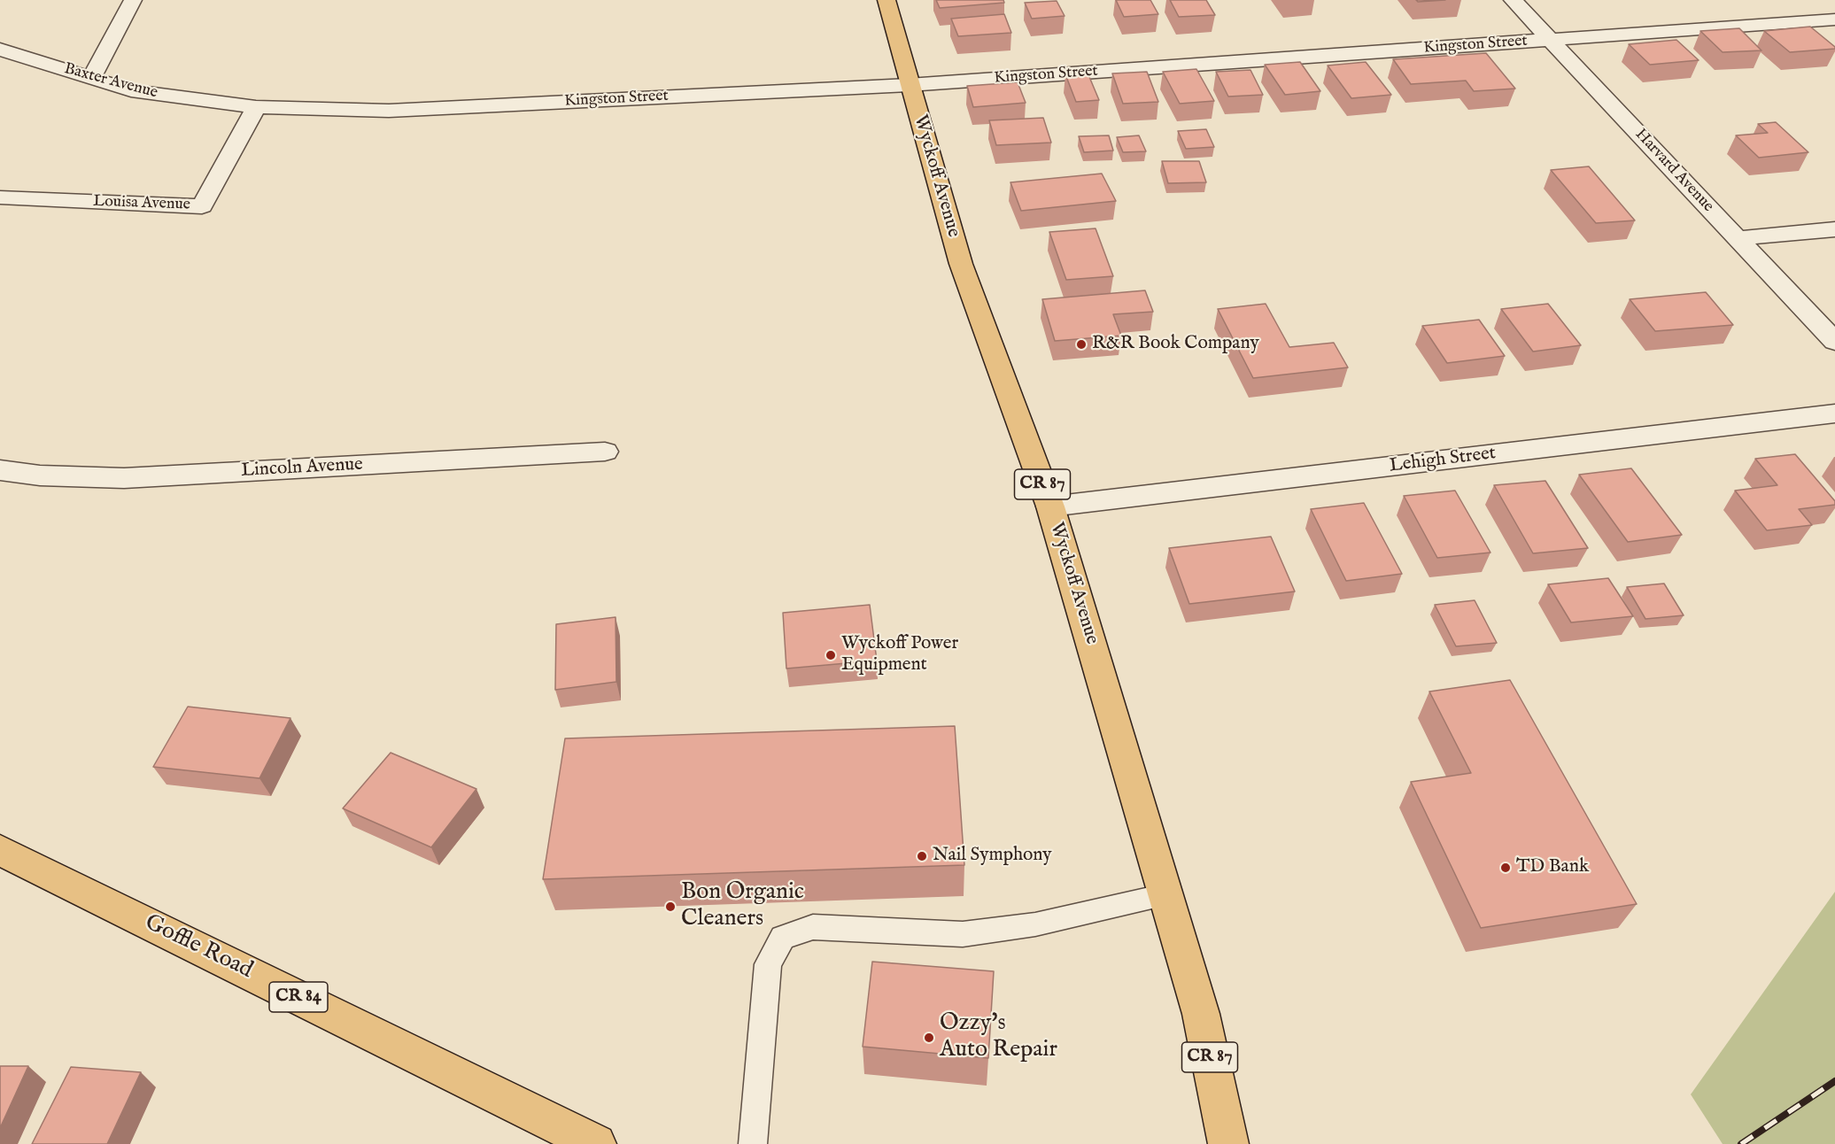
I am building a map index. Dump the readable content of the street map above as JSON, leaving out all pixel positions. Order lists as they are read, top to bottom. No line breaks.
{"streets":{"main road":["Wyckoff Avenue","CR 87","Goffle Road","CR 84"],"street":["Kingston Street","Baxter Avenue","Harvard Avenue","Louisa Avenue","Lehigh Street","Lincoln Avenue"]},"crossings":[["Kingston Street","Baxter Avenue"],["Kingston Street","Harvard Avenue"],["Kingston Street","Wyckoff Avenue"],["Kingston Street","Louisa Avenue"],["Baxter Avenue","Louisa Avenue"],["Wyckoff Avenue","Lehigh Street"]],"places":["R&R Book Company","Wyckoff Power Equipment","Nail Symphony","TD Bank","Bon Organic Cleaners","Ozzy's Auto Repair"]}
